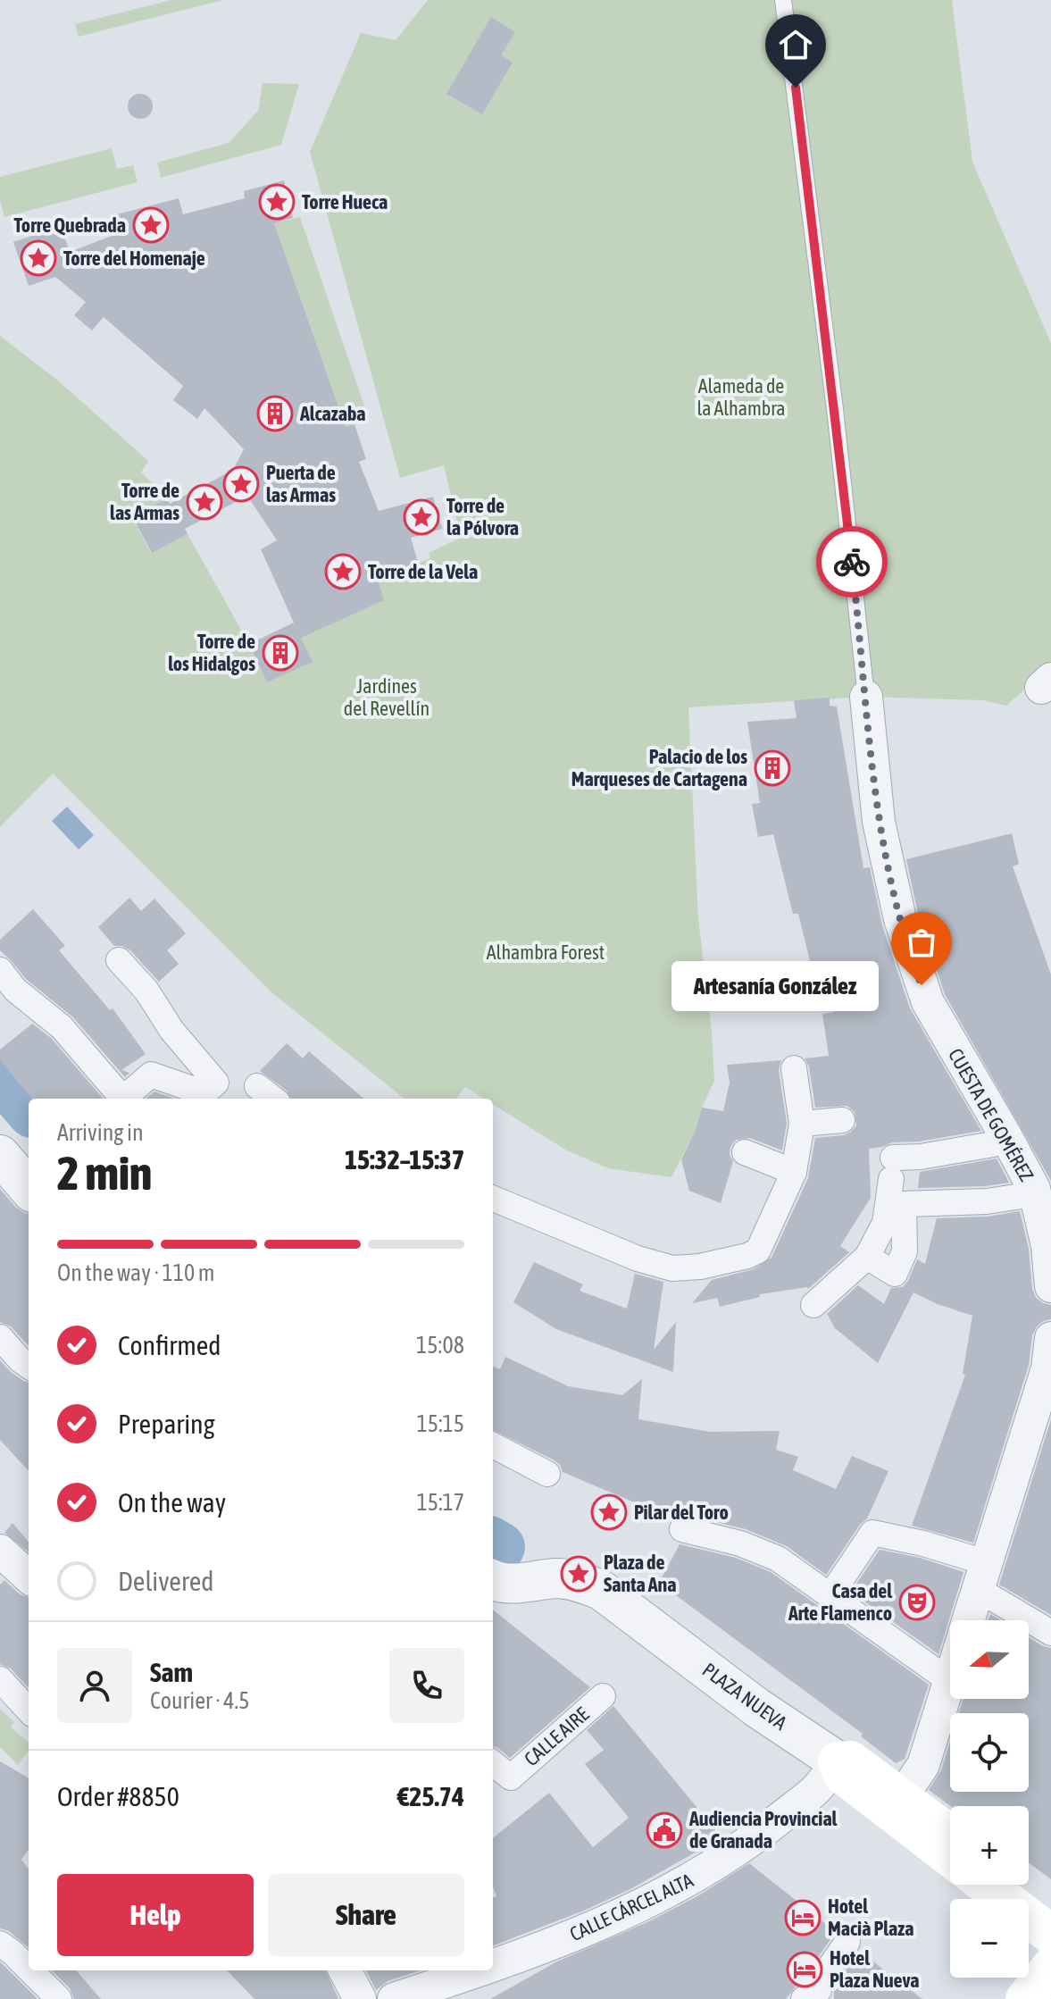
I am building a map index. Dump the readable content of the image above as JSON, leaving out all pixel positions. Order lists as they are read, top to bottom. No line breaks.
{"streets":{"main road":["PLAZA NUEVA"],"street":["CUESTA DE GOMÉREZ","CALLE AIRE","CALLE CÁRCEL ALTA"]},"crossings":[["PLAZA NUEVA","CALLE CÁRCEL ALTA"]],"parks":["Alameda de la Alhambra","Jardines del Revellín","Alhambra Forest"],"places":{"place":["Torre Hueca","Torre Quebrada","Torre del Homenaje","Puerta de las Armas","Torre de las Armas","Torre de la Pólvora","Torre de la Vela","Pilar del Toro","Plaza de Santa Ana"],"building":["Alcazaba","Torre de los Hidalgos","Palacio de los Marqueses de Cartagena"],"other":["Artesanía González"],"theatre":["Casa del Arte Flamenco"],"public building":["Audiencia Provincial de Granada"],"hotel":["Hotel Macià Plaza","Hotel Plaza Nueva"]},"north":"left","page":{"bubble":"Artesanía González","heading":["2 min","Arriving in","15:32–15:37"],"panel":["Sam","Courier · 4.5","Order #8850","€25.74"],"bar":"On the way · 110 m","list":[["Confirmed","15:08"],["Preparing","15:15"],["On the way","15:17"],"Delivered"],"map_buttons":["+","−"],"buttons":["Help","Share"]}}
